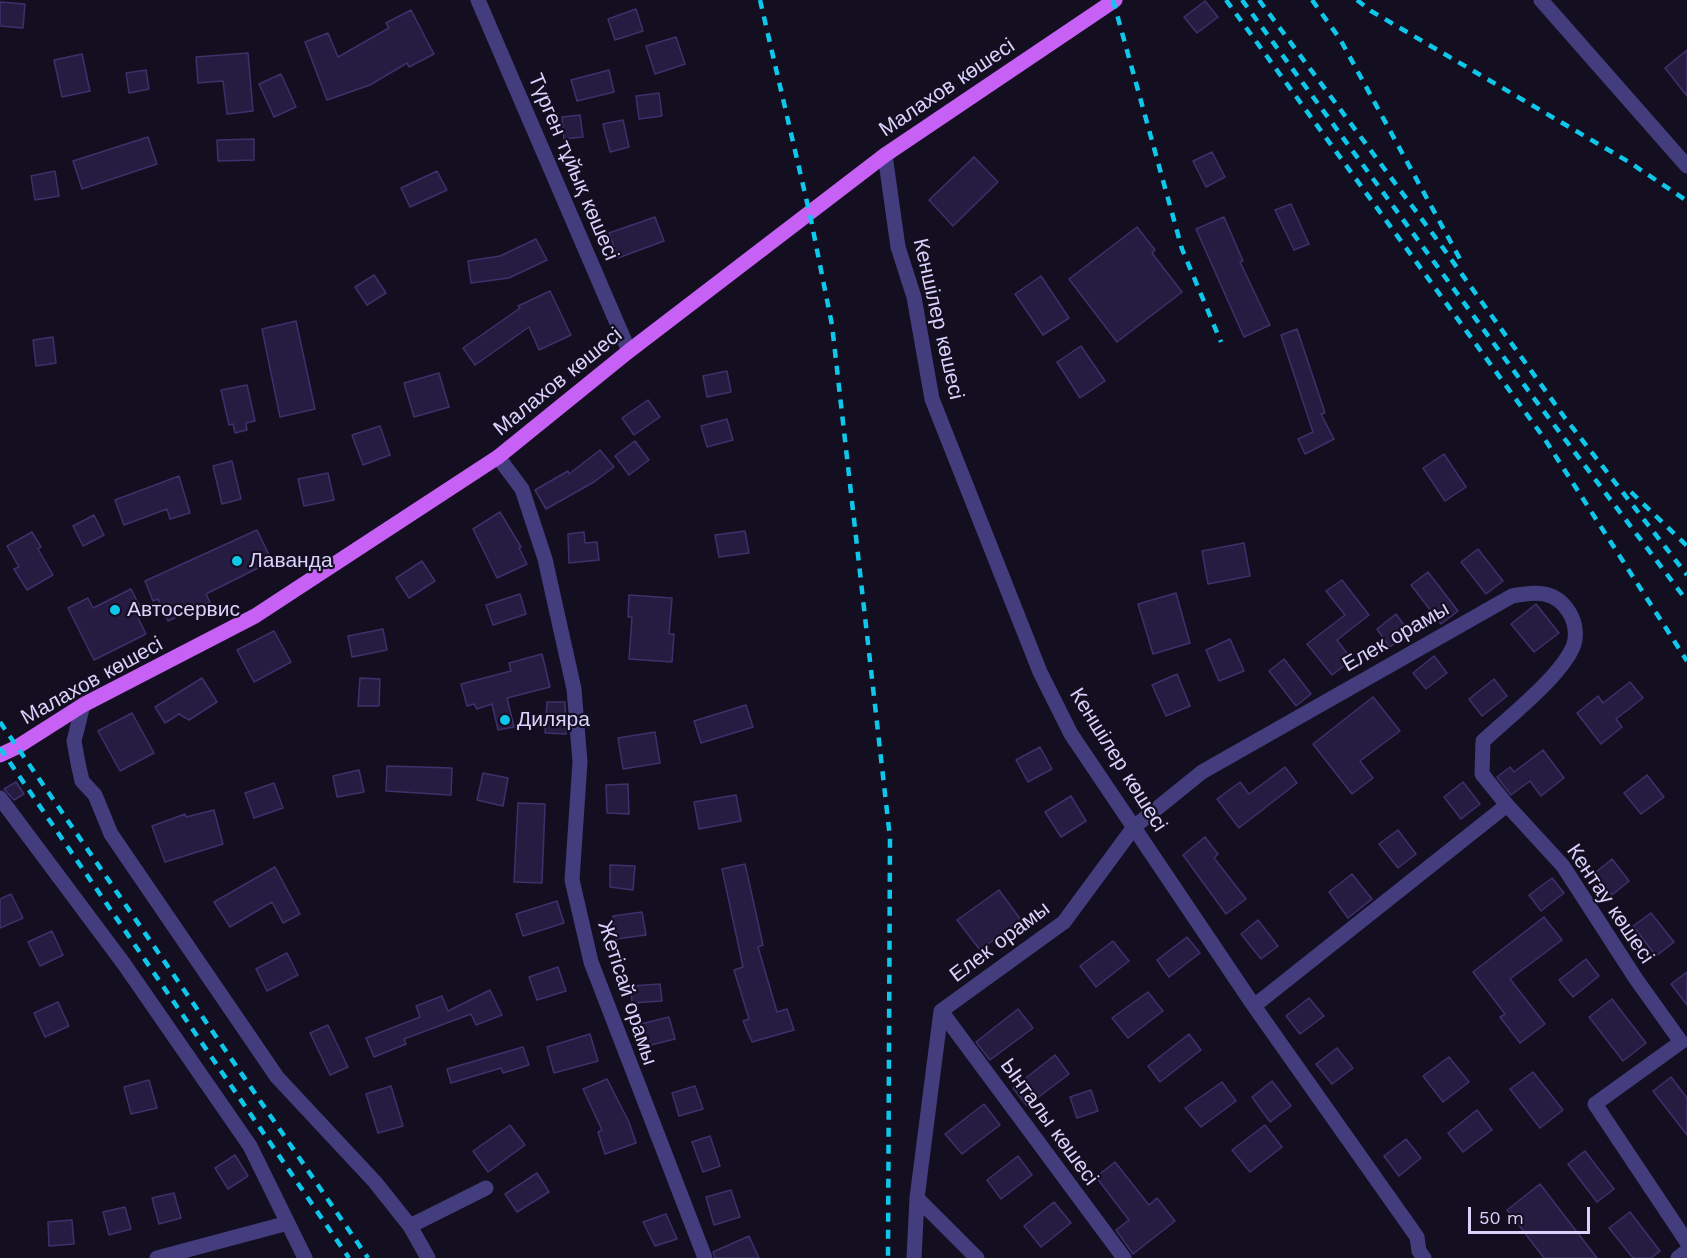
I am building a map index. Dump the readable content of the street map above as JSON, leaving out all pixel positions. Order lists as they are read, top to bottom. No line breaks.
{"streets":{"main road":["Малахов көшесі"],"street":["Түрген тұйық көшесі","Кеншілер көшесі","Елек орамы","Кентау көшесі","Жетісай орамы","Ынталы көшесі"]},"crossings":[["Малахов көшесі","Түрген тұйық көшесі"],["Малахов көшесі","Кеншілер көшесі"],["Малахов көшесі","Жетісай орамы"],["Кеншілер көшесі","Елек орамы"],["Елек орамы","Кентау көшесі"],["Елек орамы","Ынталы көшесі"]],"places":["Лаванда","Автосервис","Диляра"],"scale_bar":"50 m"}
